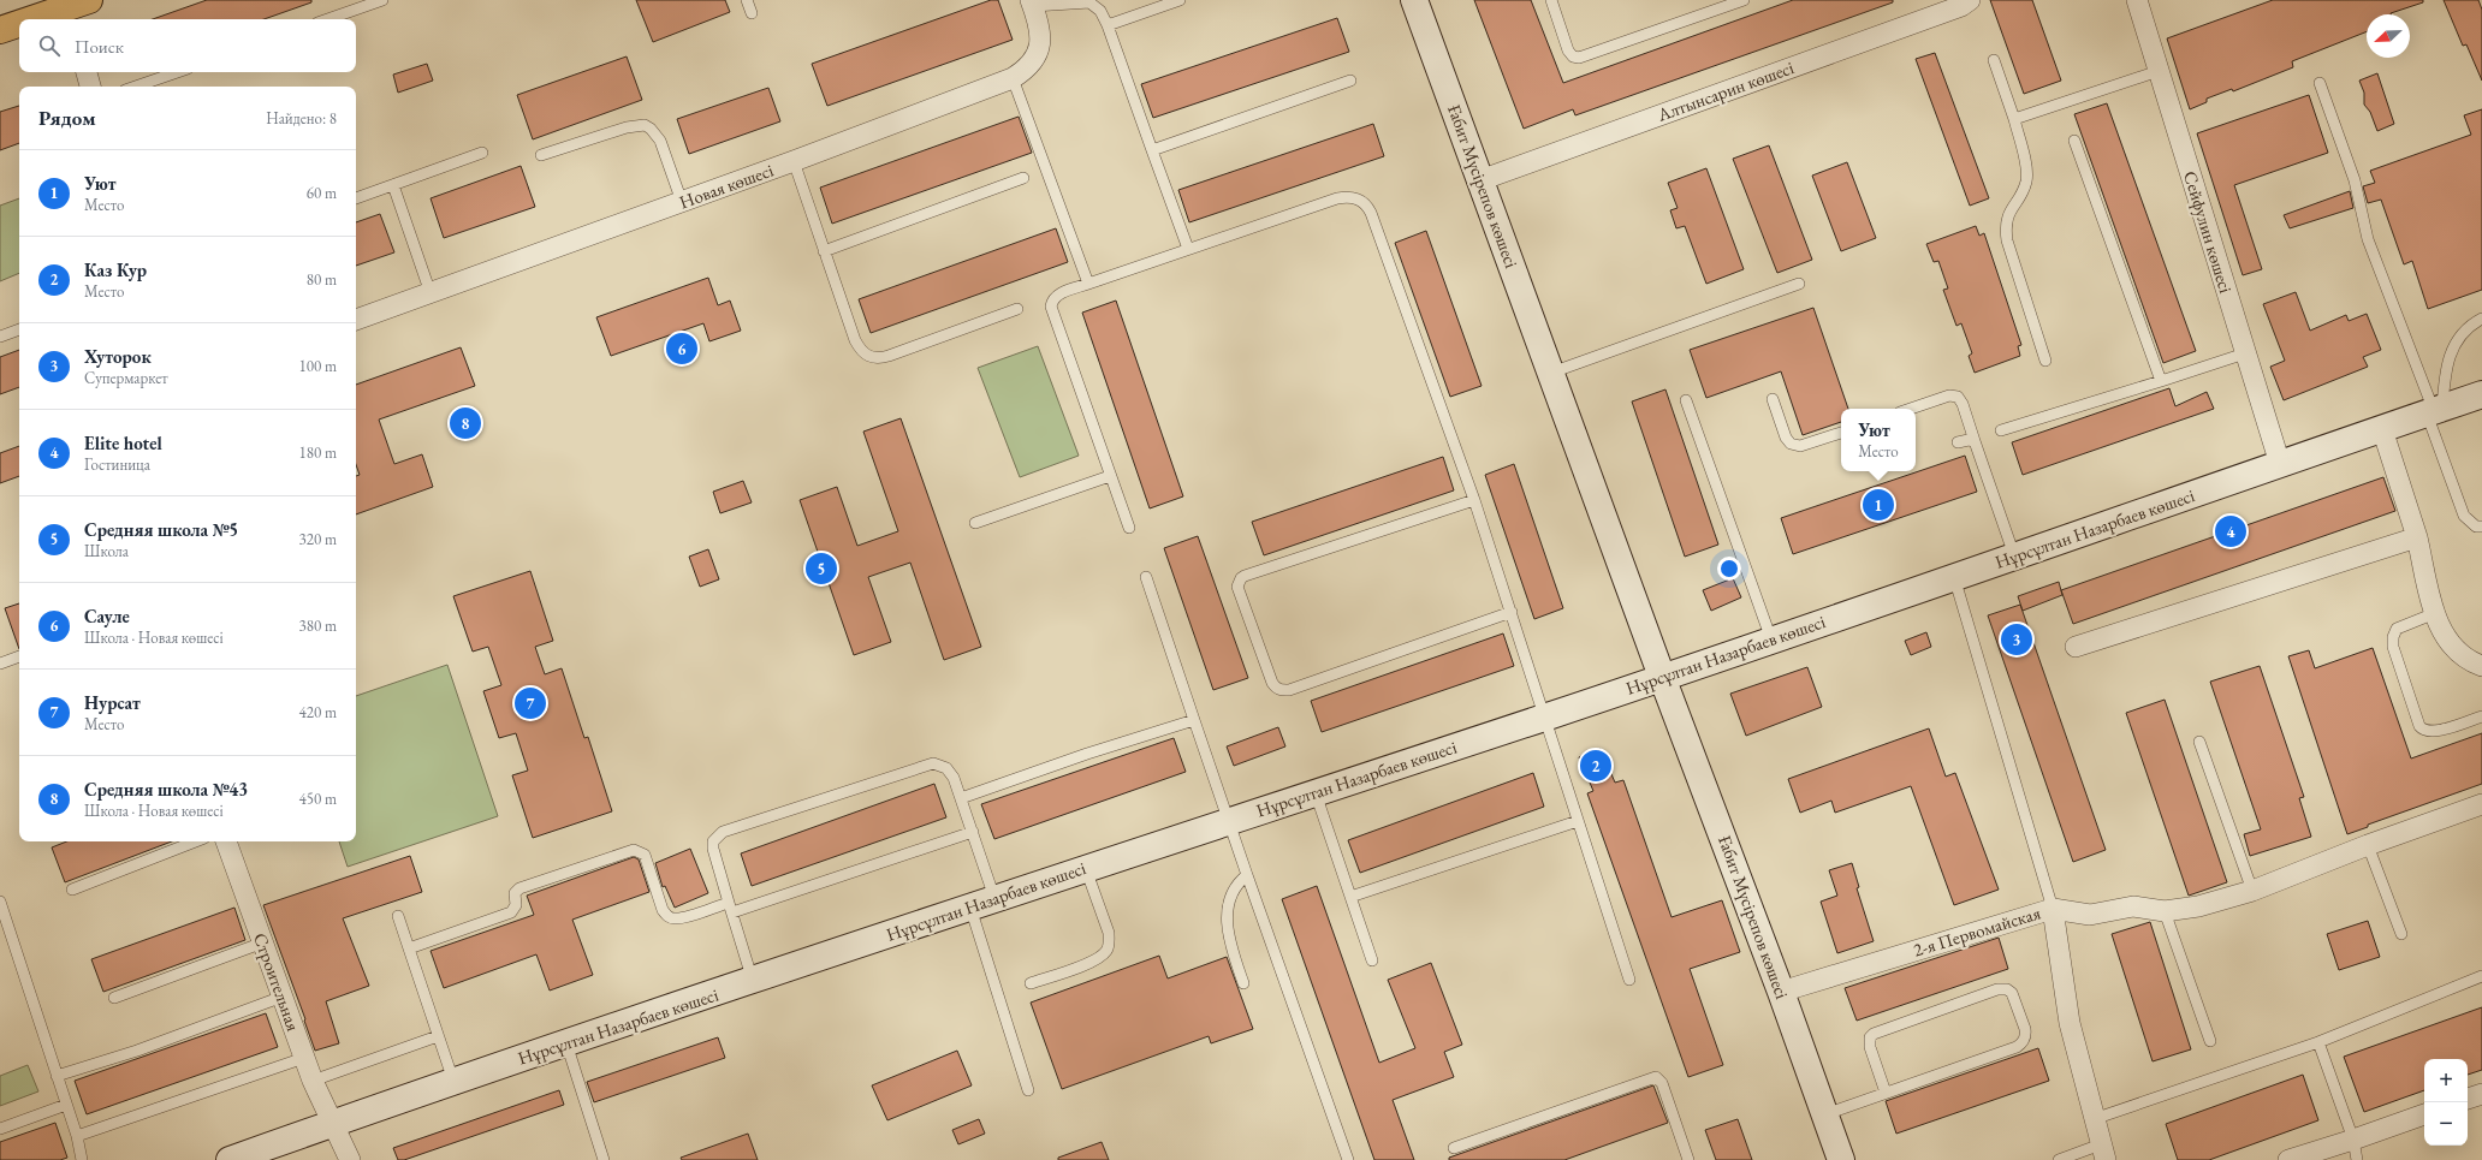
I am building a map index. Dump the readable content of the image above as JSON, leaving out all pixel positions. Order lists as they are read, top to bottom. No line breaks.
{"streets":{"main road":["Ғабит Мүсірепов көшесі","Нұрсұлтан Назарбаев көшесі"],"street":["Алтынсарин көшесі","Новая көшесі","Сейфулин көшесі","2-я Первомайская","Строительная"]},"crossings":[["Алтынсарин көшесі","Ғабит Мүсірепов көшесі"],["Ғабит Мүсірепов көшесі","Нұрсұлтан Назарбаев көшесі"],["Ғабит Мүсірепов көшесі","2-я Первомайская"],["Сейфулин көшесі","Нұрсұлтан Назарбаев көшесі"],["Нұрсұлтан Назарбаев көшесі","Строительная"]],"north":"bottom left","page":{"search":"Поиск","heading":["Рядом","Найдено: 8"],"list":[{"mark":"1","name":"Уют","note":"Место","value":"60 m"},{"mark":"2","name":"Каз Кур","note":"Место","value":"80 m"},{"mark":"3","name":"Хуторок","note":"Супермаркет","value":"100 m"},{"mark":"4","name":"Elite hotel","note":"Гостиница","value":"180 m"},{"mark":"5","name":"Средняя школа №5","note":"Школа","value":"320 m"},{"mark":"6","name":"Сауле","note":"Школа · Новая көшесі","value":"380 m"},{"mark":"7","name":"Нурсат","note":"Место","value":"420 m"},{"mark":"8","name":"Средняя школа №43","note":"Школа · Новая көшесі","value":"450 m"}],"pins":["6","8","1","4","5","3","7","2"],"popup":["Уют","Место"],"map_buttons":["+","−"]}}
